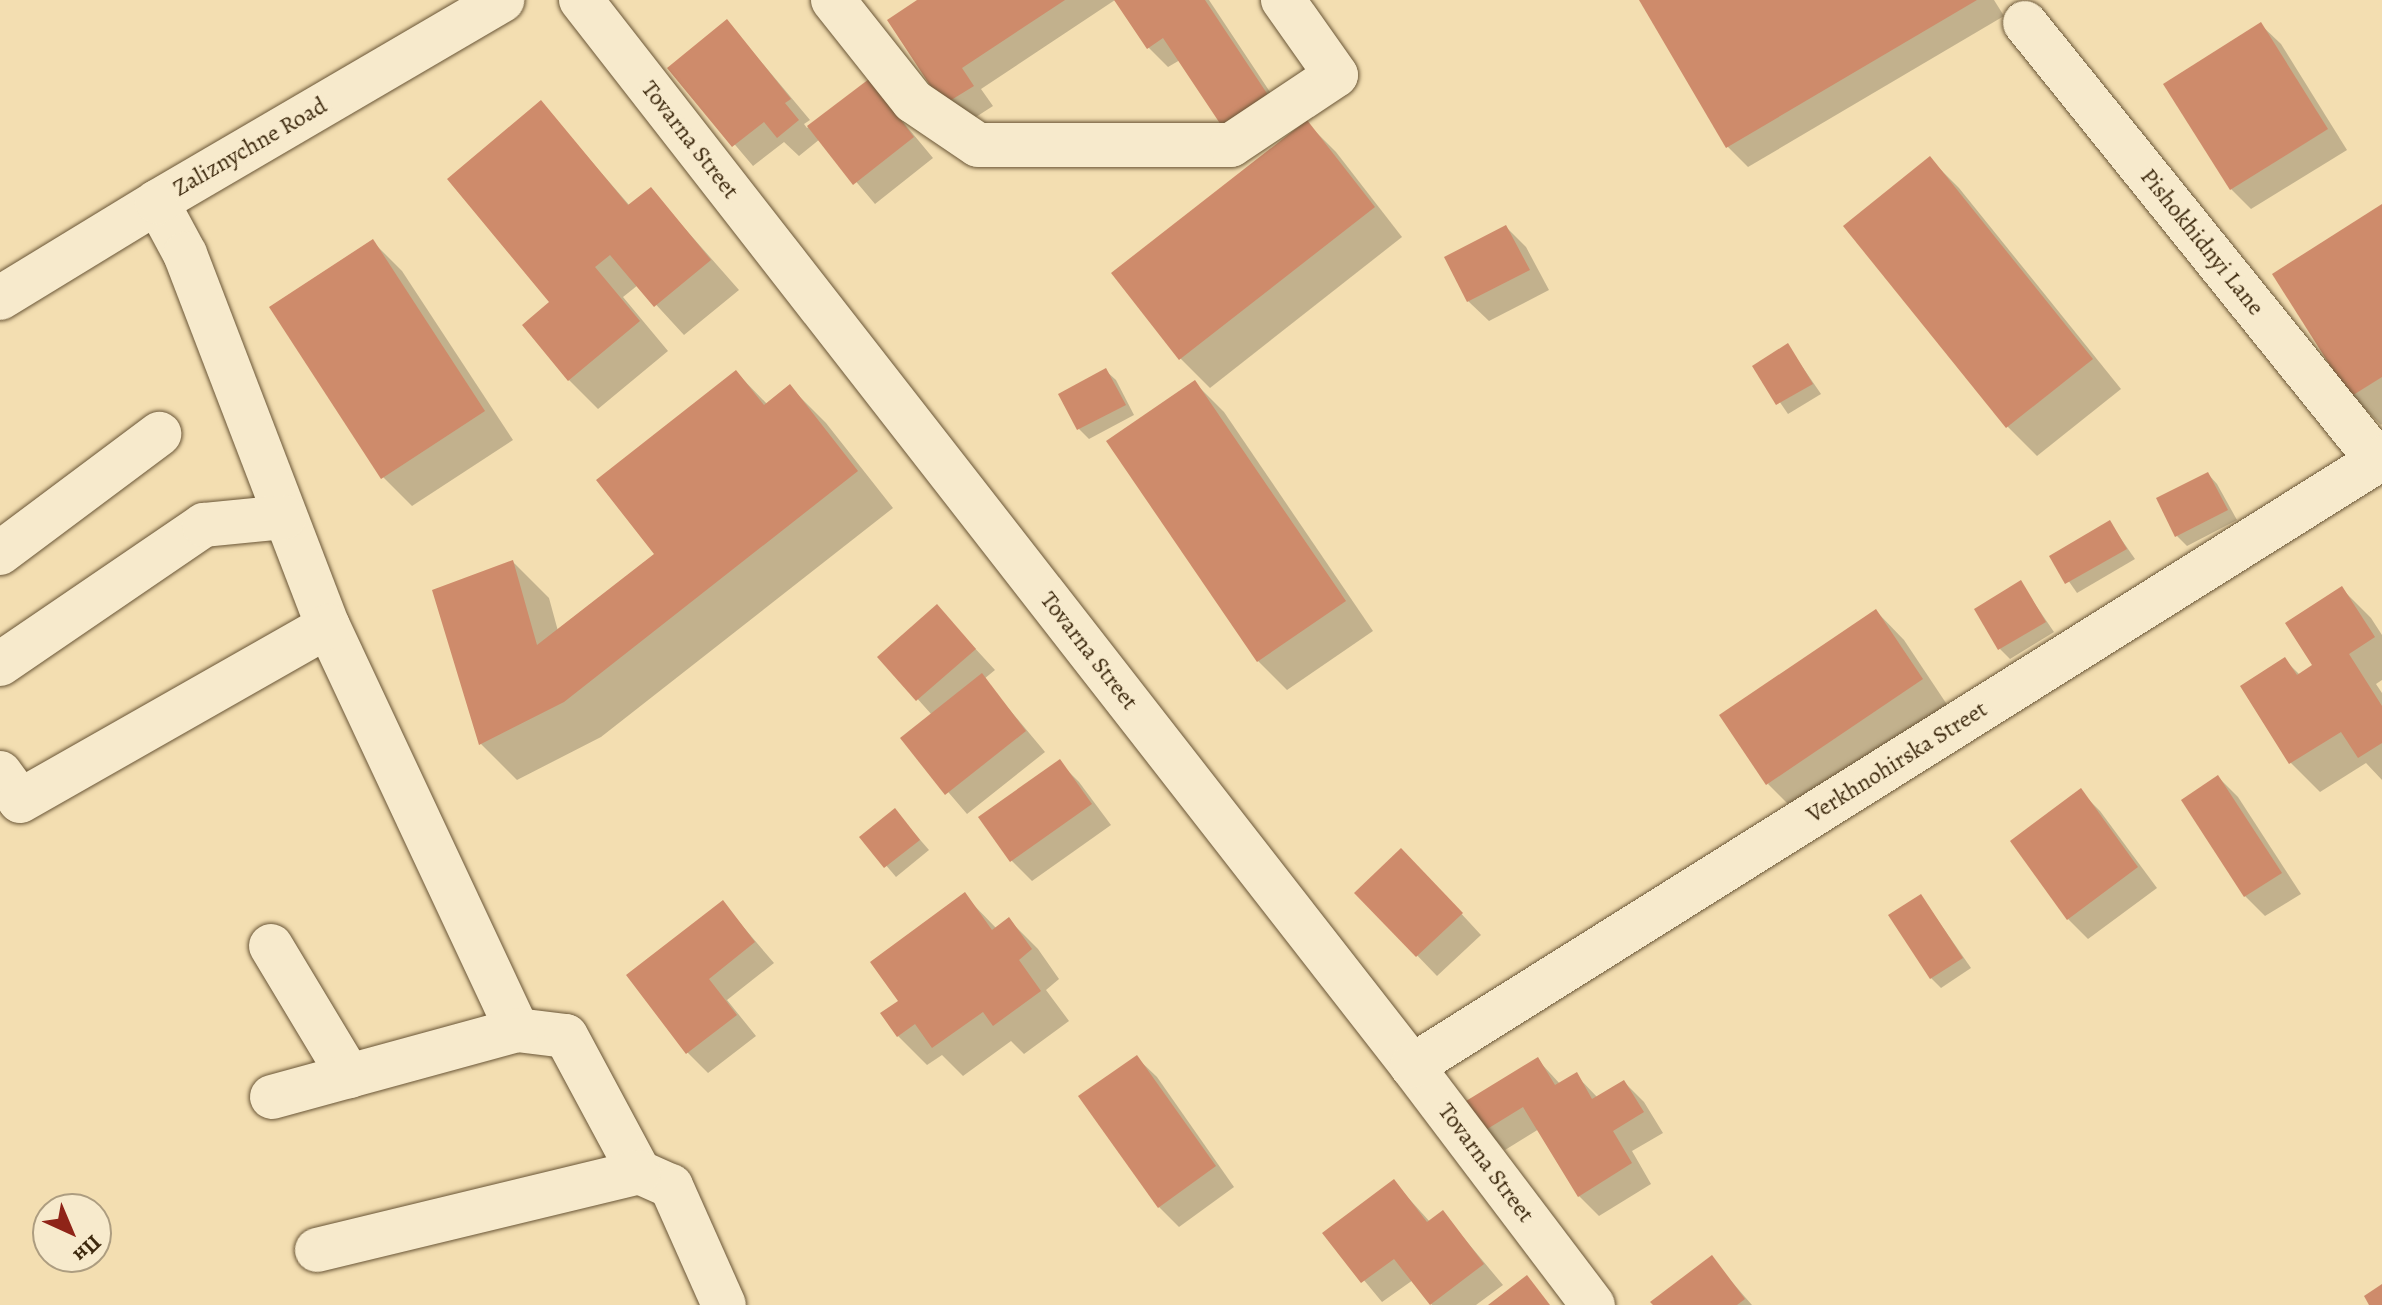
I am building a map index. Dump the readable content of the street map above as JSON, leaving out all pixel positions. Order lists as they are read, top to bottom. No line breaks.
{"streets":{"street":["Tovarna Street","Zaliznychne Road","Pishokhidnyi Lane","Verkhnohirska Street"]},"crossings":[["Tovarna Street","Verkhnohirska Street"],["Pishokhidnyi Lane","Verkhnohirska Street"]],"north":"bottom right"}
